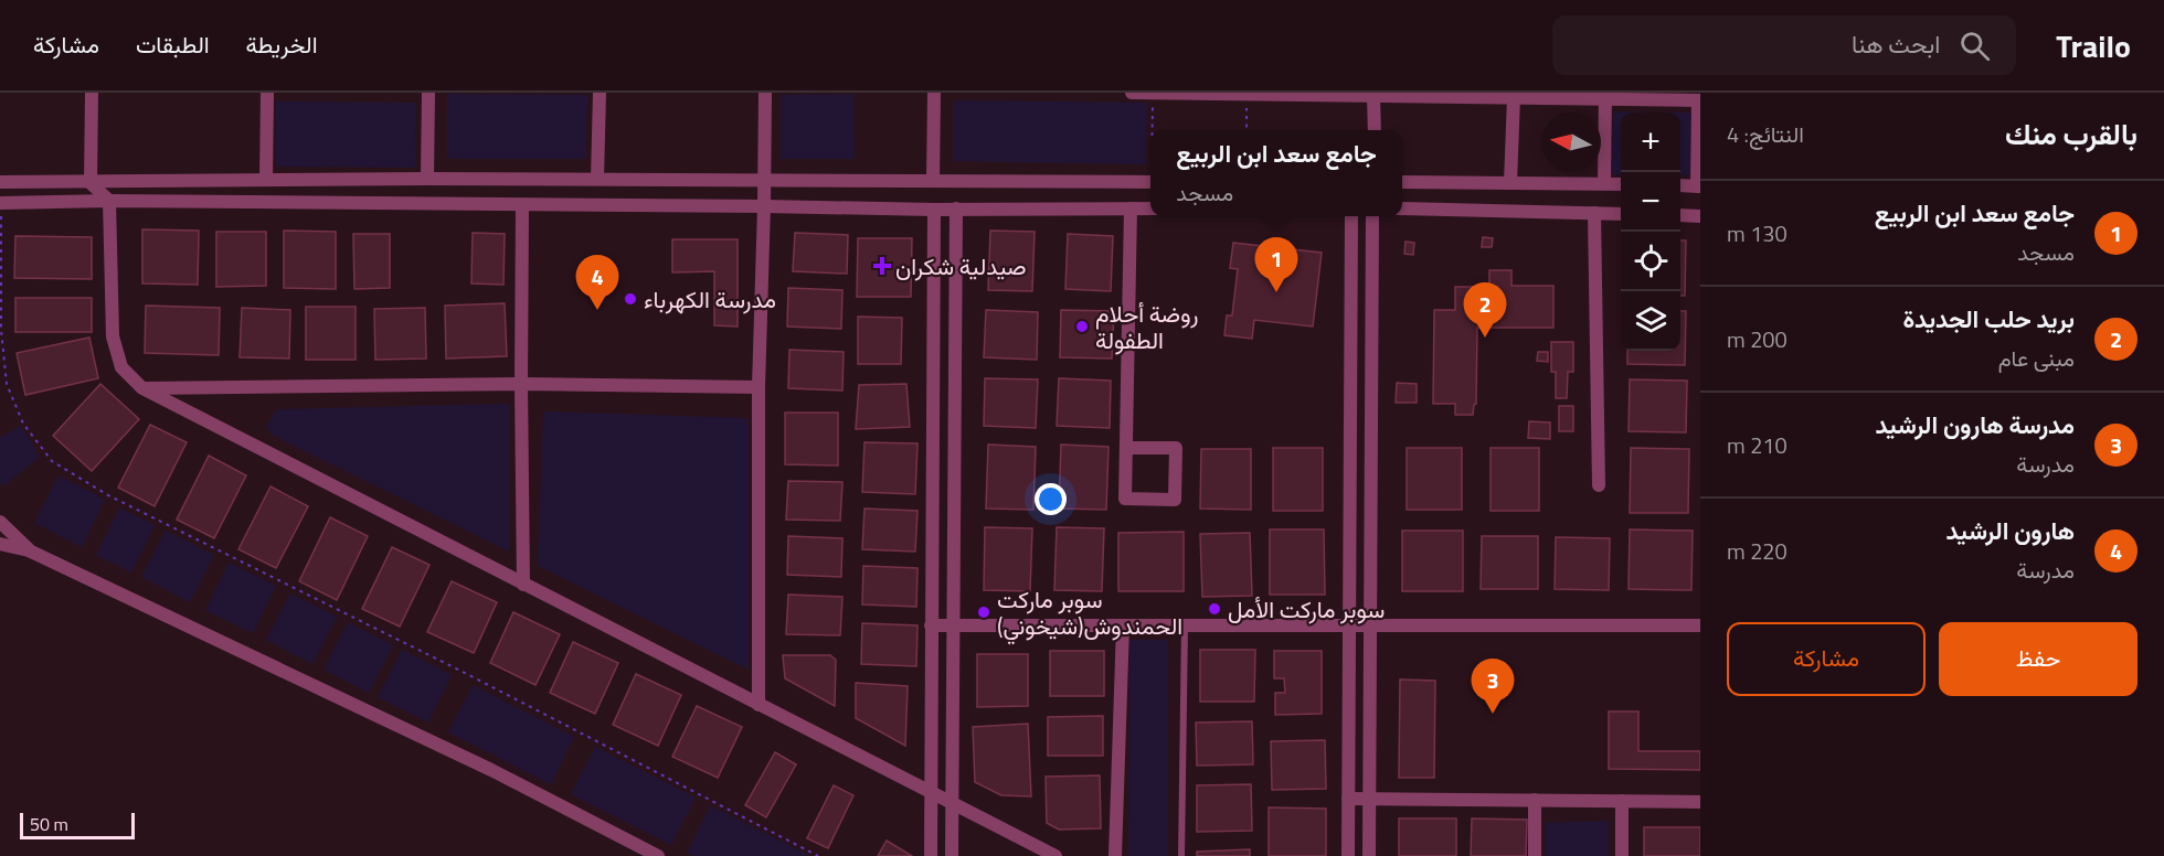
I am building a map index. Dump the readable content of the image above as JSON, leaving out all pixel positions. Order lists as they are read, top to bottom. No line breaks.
{"places":{"health":["صيدلية شكران"],"other":["مدرسة الكهرباء","روضة أحلام الطفولة","سوبر ماركت الأمل","سوبر ماركت الحمندوش(شيخوني)"]},"scale_bar":"50 m","north":"left","page":{"header":"Trailo","search":"ابحث هنا","nav":["الخريطة","الطبقات","مشاركة"],"heading":["بالقرب منك","النتائج: 4"],"map_buttons":["+","−"],"popup":["جامع سعد ابن الربيع","مسجد"],"list":[{"mark":"1","name":"جامع سعد ابن الربيع","note":"مسجد","value":"130 m"},{"mark":"2","name":"بريد حلب الجديدة","note":"مبنى عام","value":"200 m"},{"mark":"3","name":"مدرسة هارون الرشيد","note":"مدرسة","value":"210 m"},{"mark":"4","name":"هارون الرشيد","note":"مدرسة","value":"220 m"}],"pins":["1","4","2","3"],"buttons":["حفظ","مشاركة"],"scale":"50 m"}}
